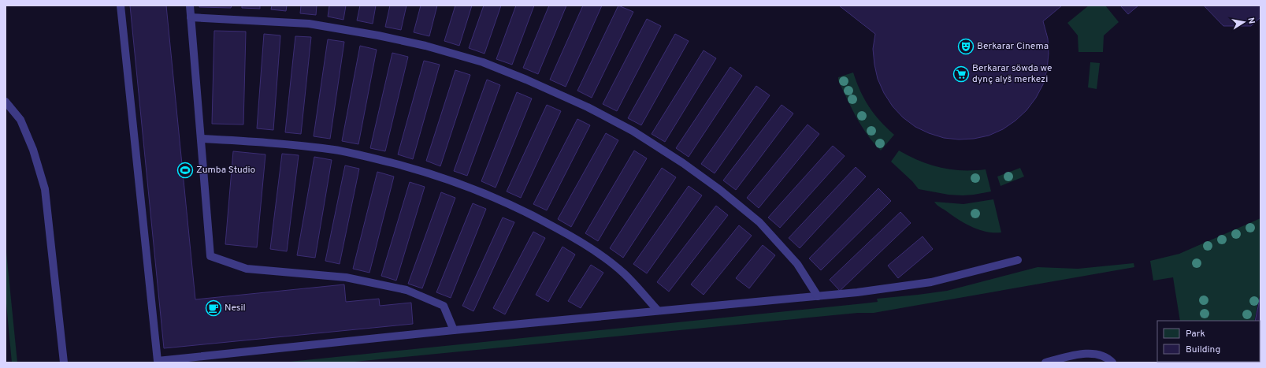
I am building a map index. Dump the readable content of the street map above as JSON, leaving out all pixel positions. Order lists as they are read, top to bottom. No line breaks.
{"places":{"theatre":["Berkarar Cinema"],"supermarket":["Berkarar söwda we dynç alyš merkezi"],"sports":["Zumba Studio"],"cafe":["Nesil"]},"legend":["Park","Building"],"north":"right"}
